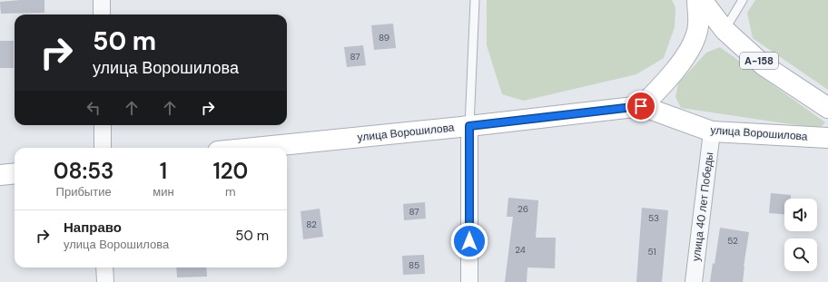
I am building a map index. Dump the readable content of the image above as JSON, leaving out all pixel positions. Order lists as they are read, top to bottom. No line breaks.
{"streets":{"main road":["А-158","улица Ворошилова"],"street":["улица 40 лет Победы"]},"crossings":[["улица Ворошилова","улица 40 лет Победы"]],"house_numbers":["89","87","26","87","53","82","52","24","51","85"],"page":{"turn":["50 m","улица Ворошилова"],"eta":["08:53","Прибытие","1","мин","120","m"],"list":[{"name":"Направо","note":"улица Ворошилова","value":"50 m"}]}}
